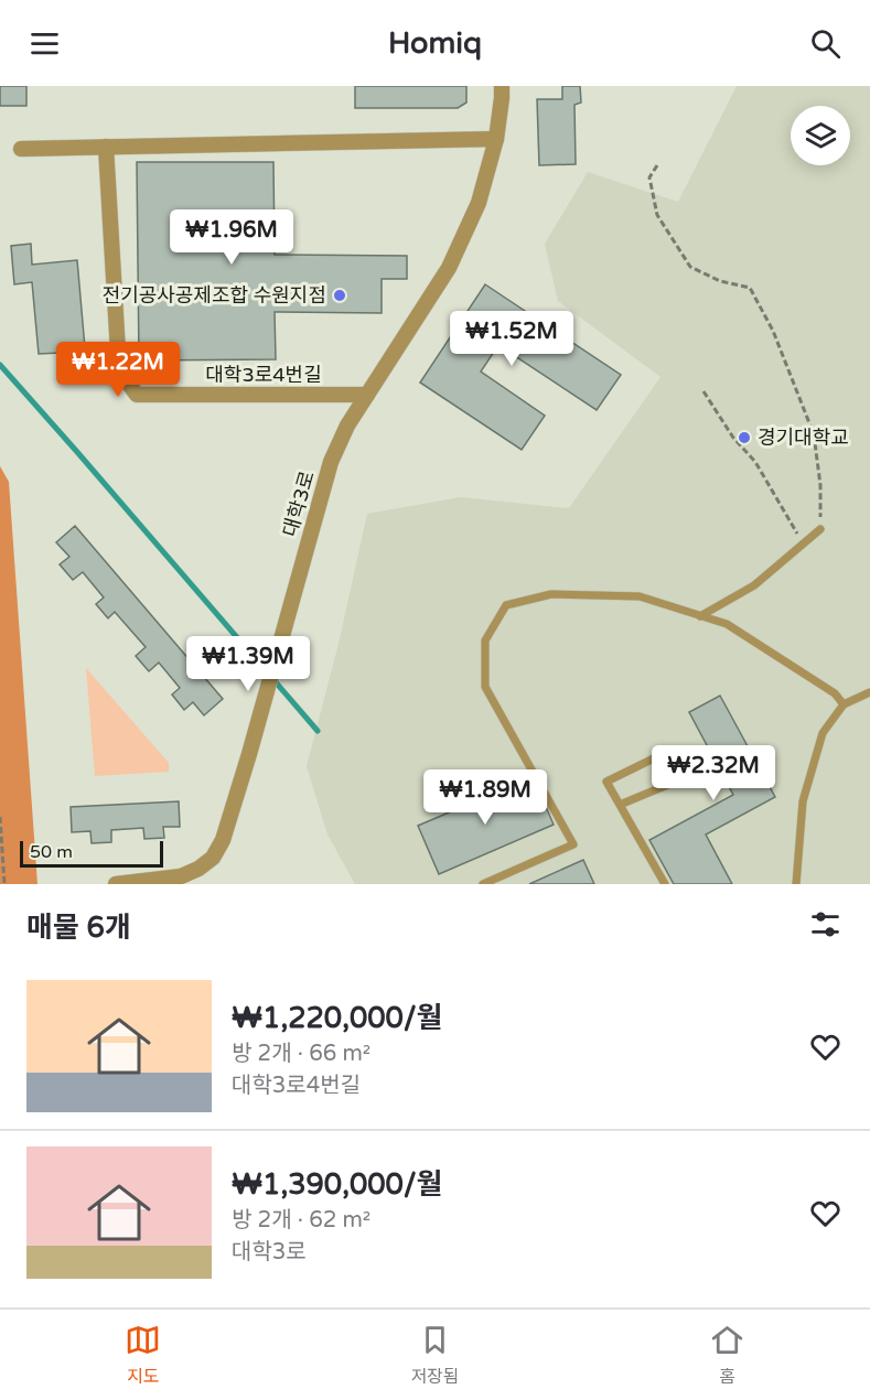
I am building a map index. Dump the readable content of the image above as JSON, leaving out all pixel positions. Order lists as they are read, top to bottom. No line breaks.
{"streets":{"street":["대학3로4번길","대학3로"]},"crossings":[["대학3로4번길","대학3로"]],"places":["전기공사공제조합 수원지점","경기대학교"],"scale_bar":"50 m","page":{"header":"Homiq","price":["₩1.96M","₩1.52M","₩1.22M","₩1.39M","₩2.32M","₩1.89M"],"scale":"50 m","heading":"매물 6개","list":[{"name":"₩1,220,000/월","note":"방 2개 · 66 m² · 대학3로4번길"},{"name":"₩1,390,000/월","note":"방 2개 · 62 m² · 대학3로"}],"tabs":["지도","저장됨","홈"]}}
